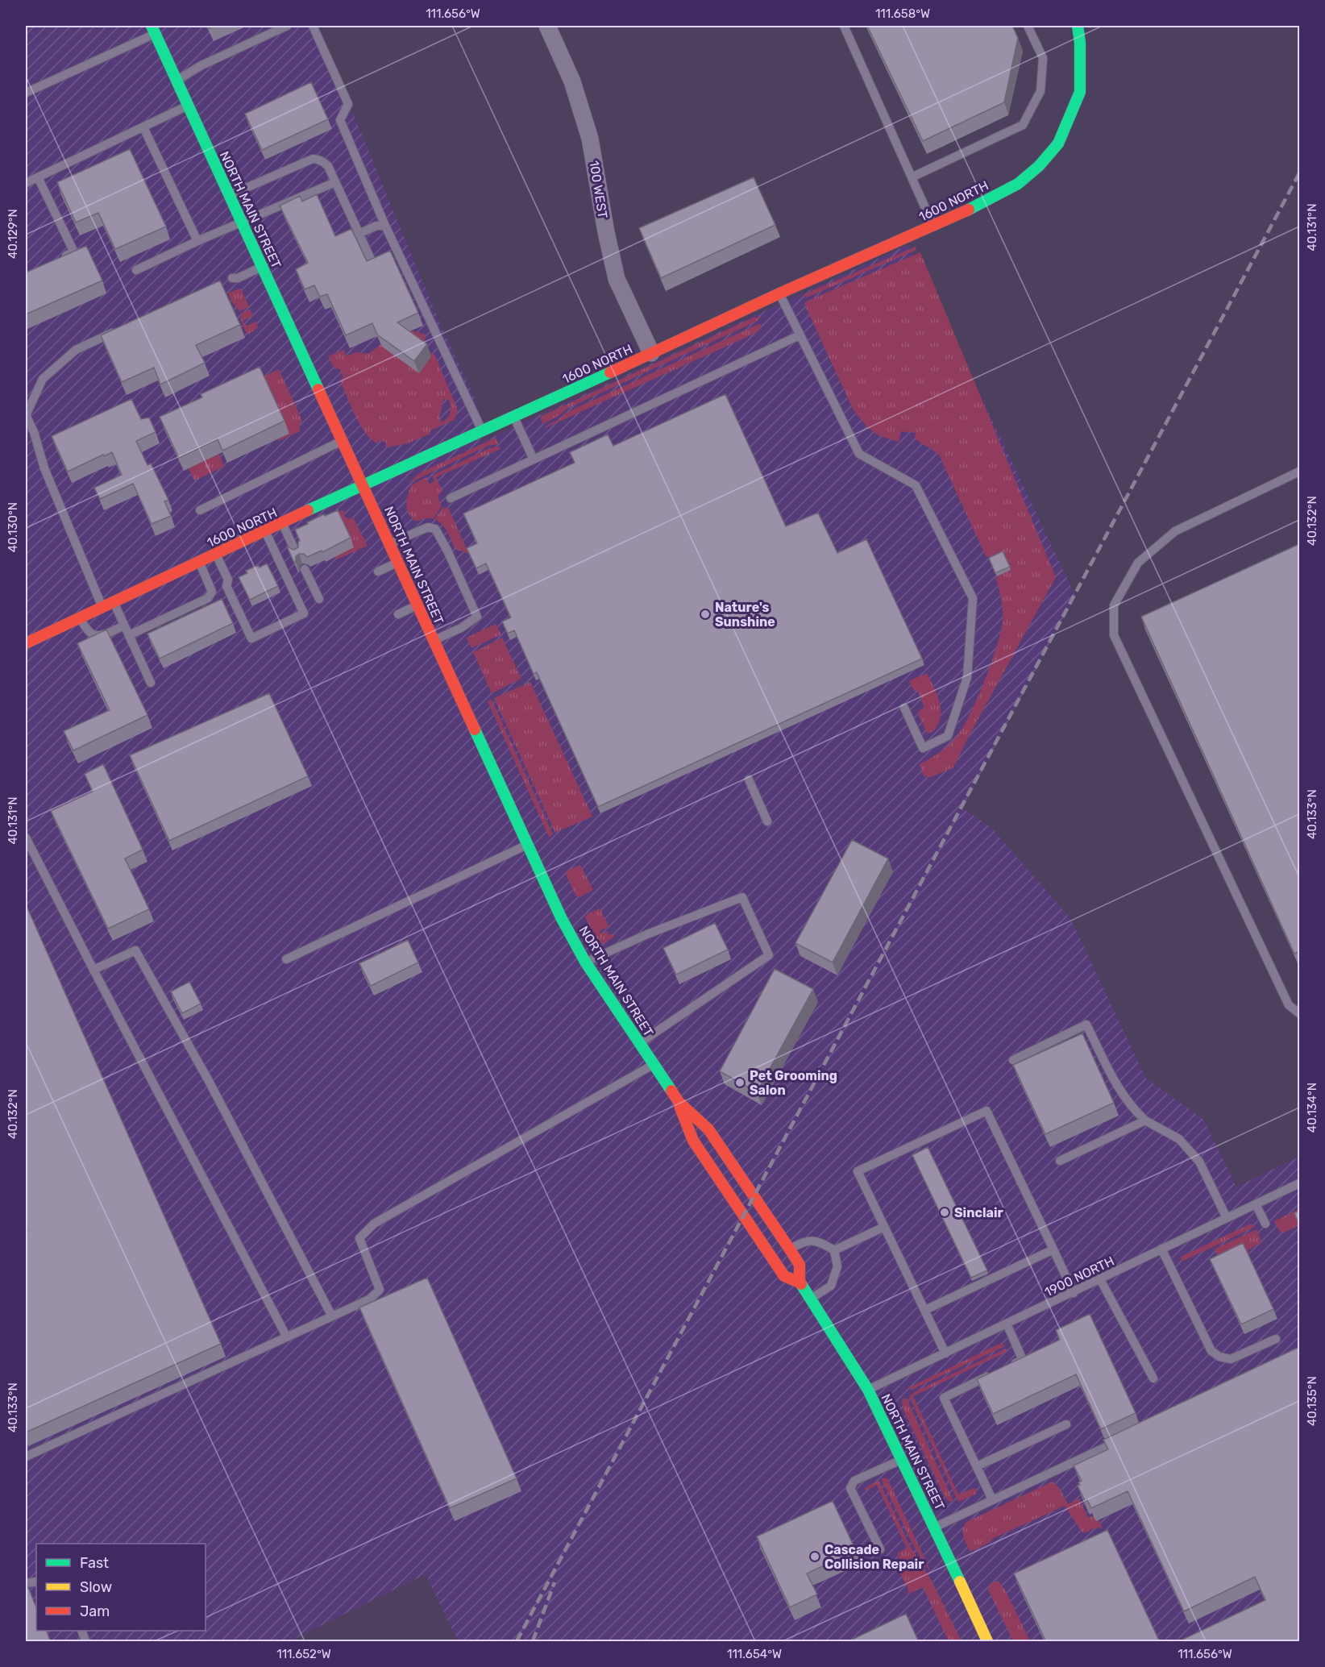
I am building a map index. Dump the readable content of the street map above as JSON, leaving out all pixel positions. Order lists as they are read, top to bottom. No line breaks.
{"streets":{"main road":["1600 NORTH","NORTH MAIN STREET"],"street":["100 WEST"],"lane":["1900 NORTH"]},"crossings":[["100 WEST","1600 NORTH"],["1600 NORTH","NORTH MAIN STREET"],["NORTH MAIN STREET","1900 NORTH"]],"places":["Nature's Sunshine","Pet Grooming Salon","Sinclair","Cascade Collision Repair"],"legend":["Fast","Slow","Jam"],"coordinates":["111.656°W","111.658°W","40.131°N","40.129°N","40.132°N","40.130°N","40.133°N","40.134°N","40.135°N","111.652°W","111.654°W"]}
